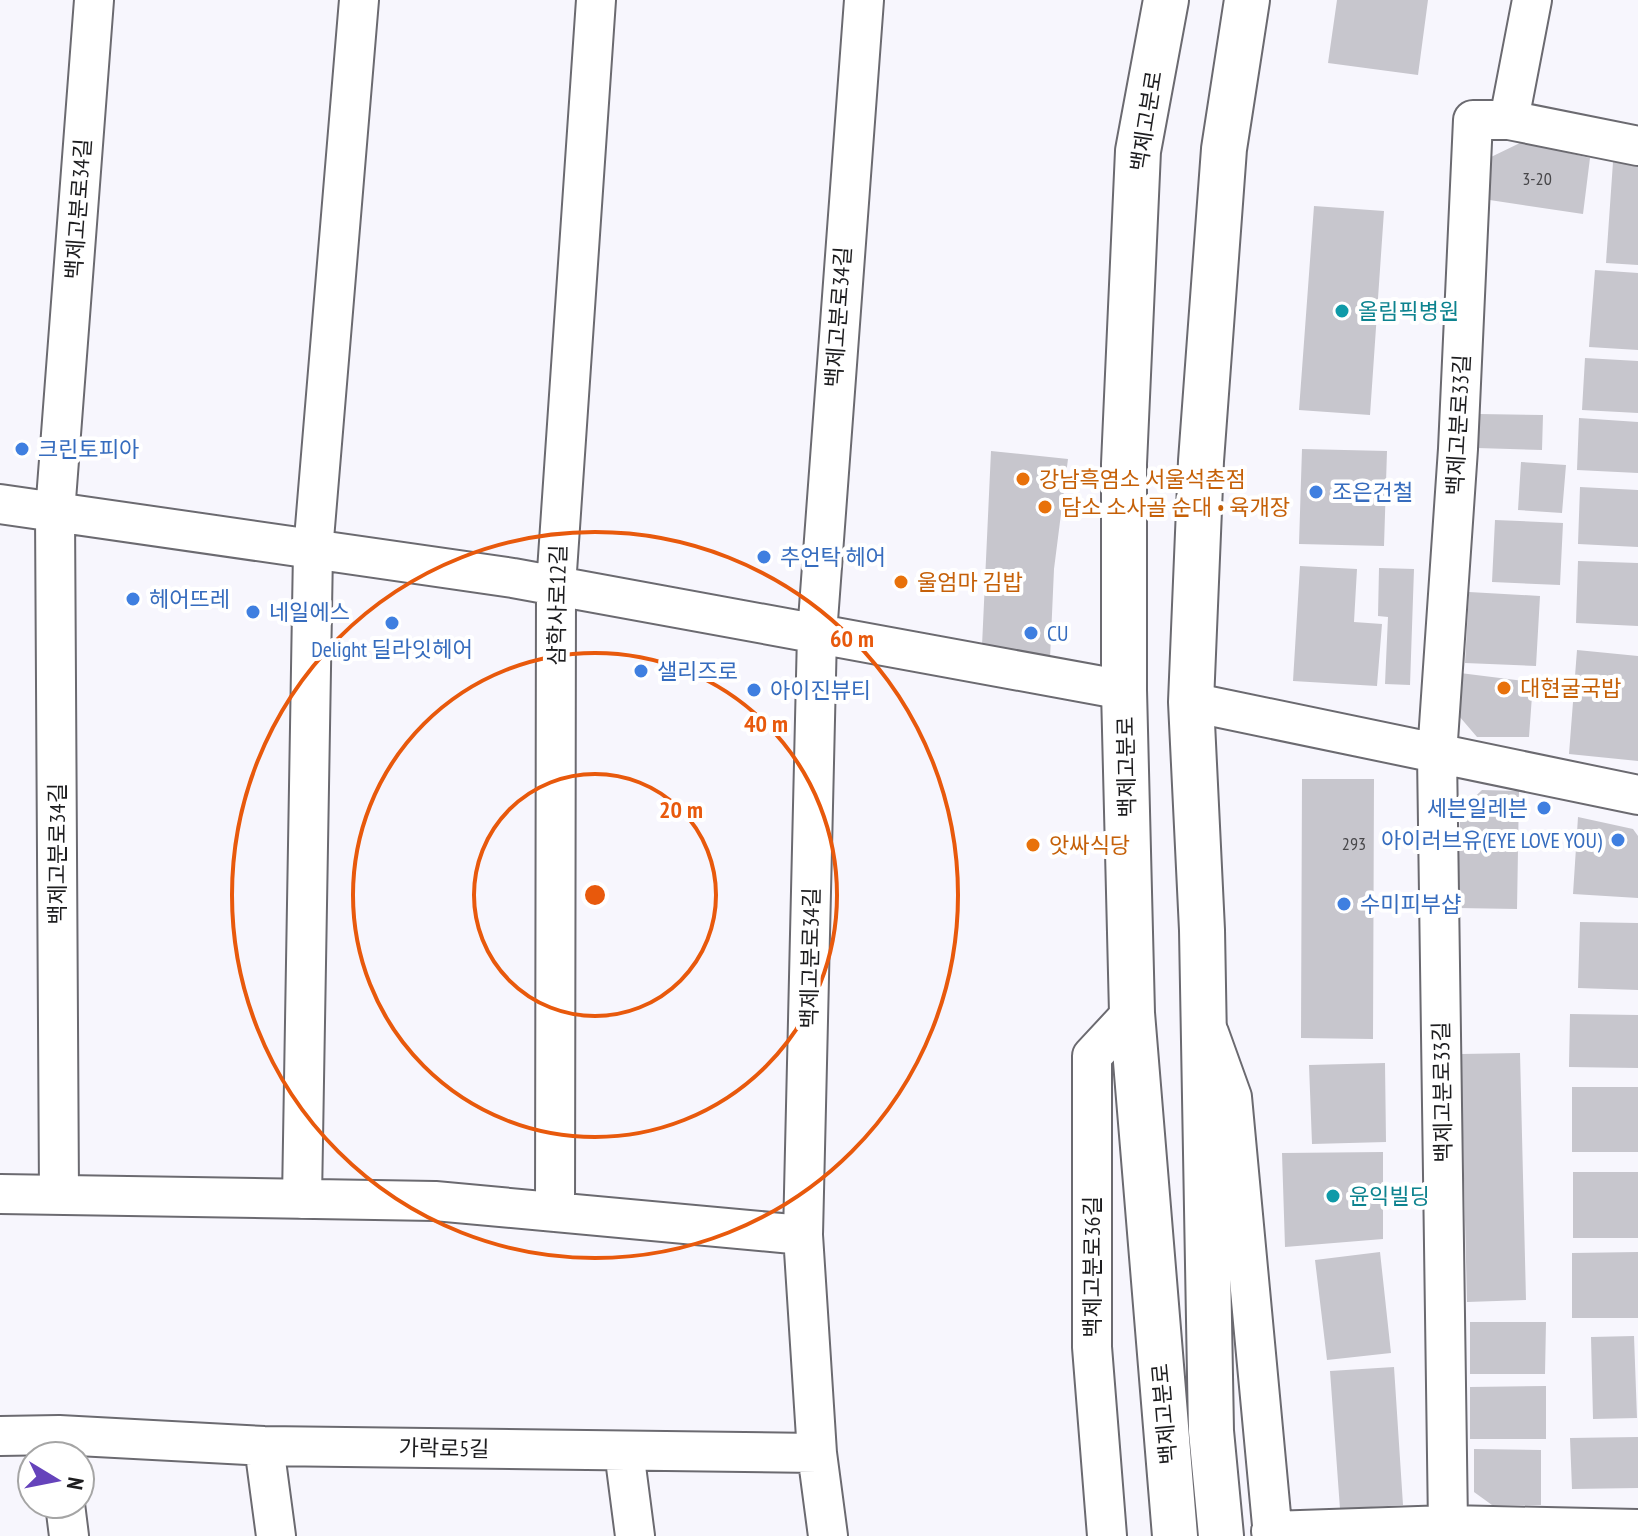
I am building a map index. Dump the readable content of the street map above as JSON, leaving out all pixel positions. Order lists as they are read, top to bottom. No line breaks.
{"streets":{"main road":["백제고분로"],"street":["백제고분로34길","백제고분로33길","삼학사로12길","백제고분로36길","가락로5길"]},"crossings":[["백제고분로","백제고분로36길"],["백제고분로34길","가락로5길"]],"places":["올림픽병원","크린토피아","강남흑염소 서울석촌점","조은건철","담소 소사골 순대 • 육개장","추언탁 헤어","울엄마 김밥","헤어뜨레","네일에스","Delight 딜라잇헤어","CU","샐리즈로","대현굴국밥","아이진뷰티","세븐일레븐","아이러브유(EYE LOVE YOU)","앗싸식당","수미피부샵","윤익빌딩"],"house_numbers":["3-20","293"],"north":"right","rings":["60 m","40 m","20 m"]}
